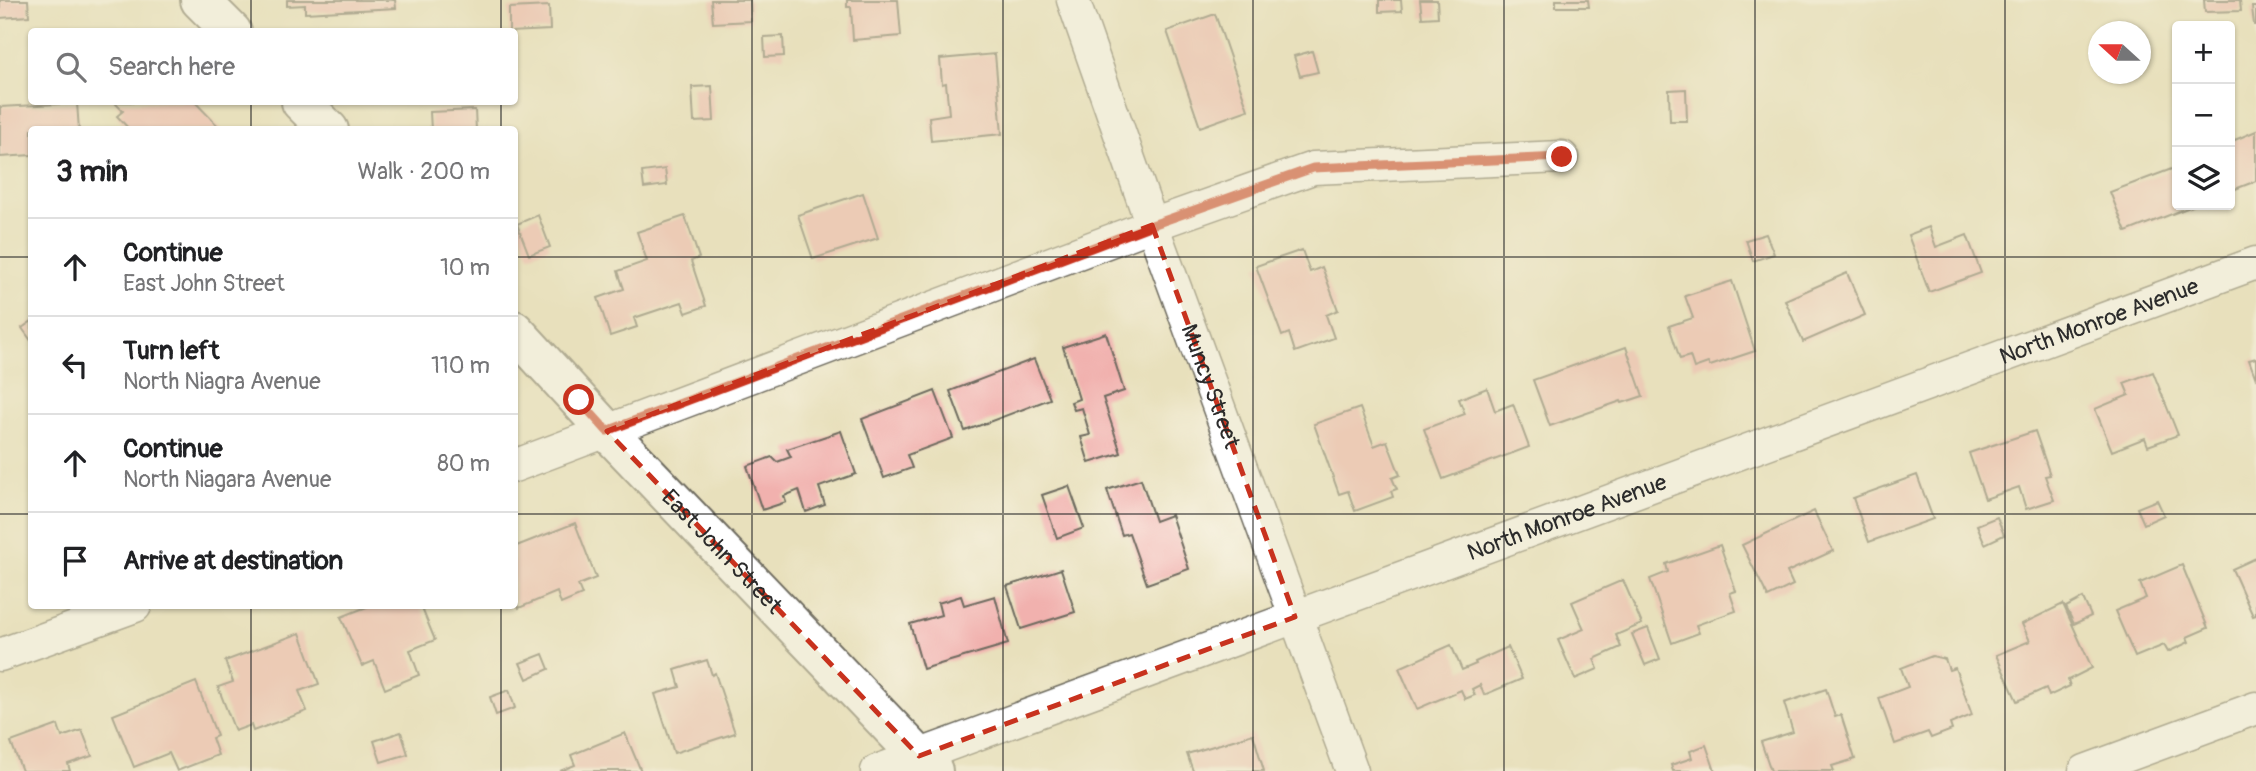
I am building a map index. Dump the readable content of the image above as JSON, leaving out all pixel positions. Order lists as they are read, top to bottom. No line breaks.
{"streets":{"street":["North Monroe Avenue","Muncy Street","East John Street"]},"crossings":[["North Monroe Avenue","Muncy Street"],["North Monroe Avenue","East John Street"]],"north":"left","page":{"map_buttons":["+","−"],"search":"Search here","heading":["3 min","Walk · 200 m"],"list":[["Continue","East John Street","10 m"],["Turn left","North Niagra Avenue","110 m"],["Continue","North Niagara Avenue","80 m"],"Arrive at destination"]}}
